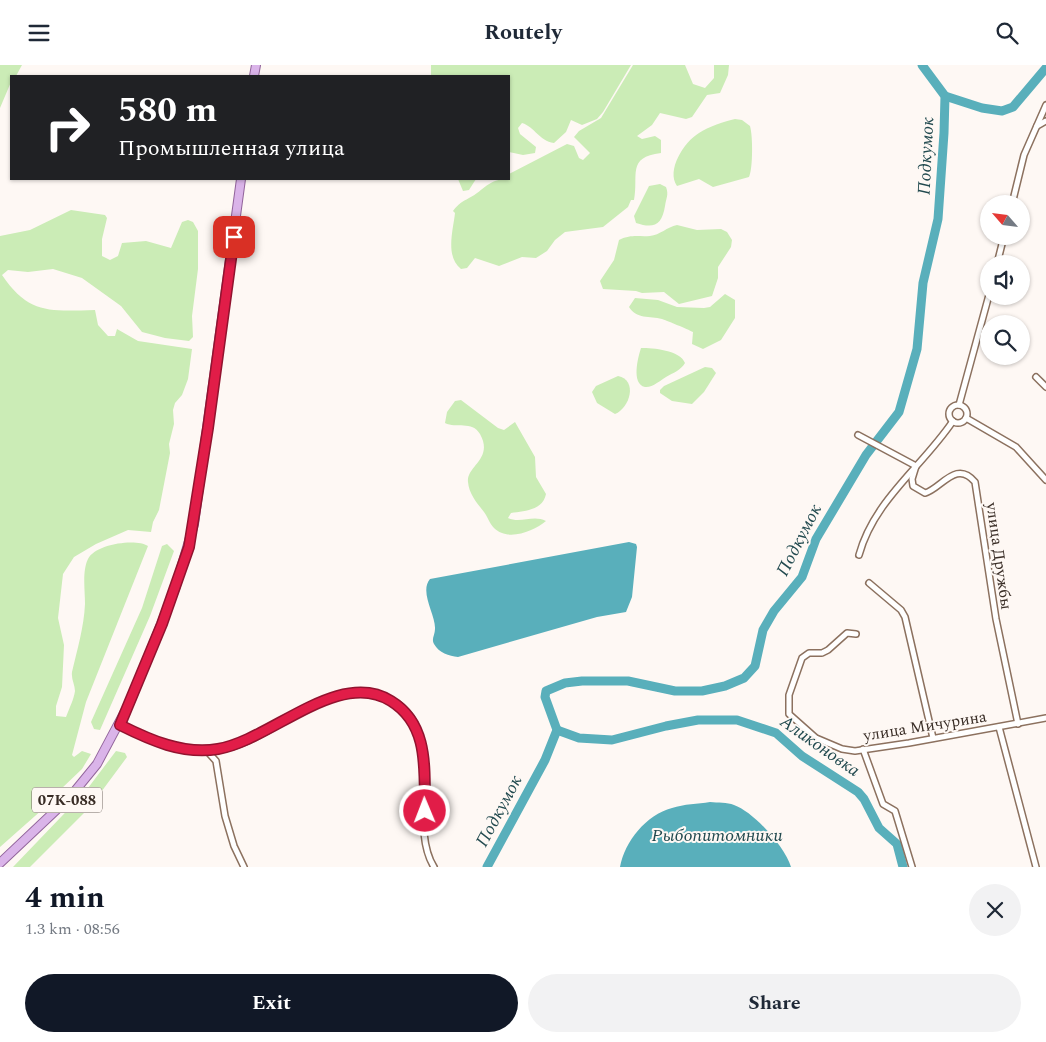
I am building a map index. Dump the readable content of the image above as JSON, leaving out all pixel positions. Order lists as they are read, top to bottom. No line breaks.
{"streets":{"main road":["07К-088"],"street":["улица Дружбы","улица Мичурина"]},"crossings":[["улица Дружбы","улица Мичурина"]],"water":["Подкумок","Аликоновка","Рыбопитомники"],"north":"top left","page":{"header":"Routely","turn":["580 m","Промышленная улица"],"heading":["4 min","1.3 km · 08:56"],"buttons":["Exit","Share"]}}
